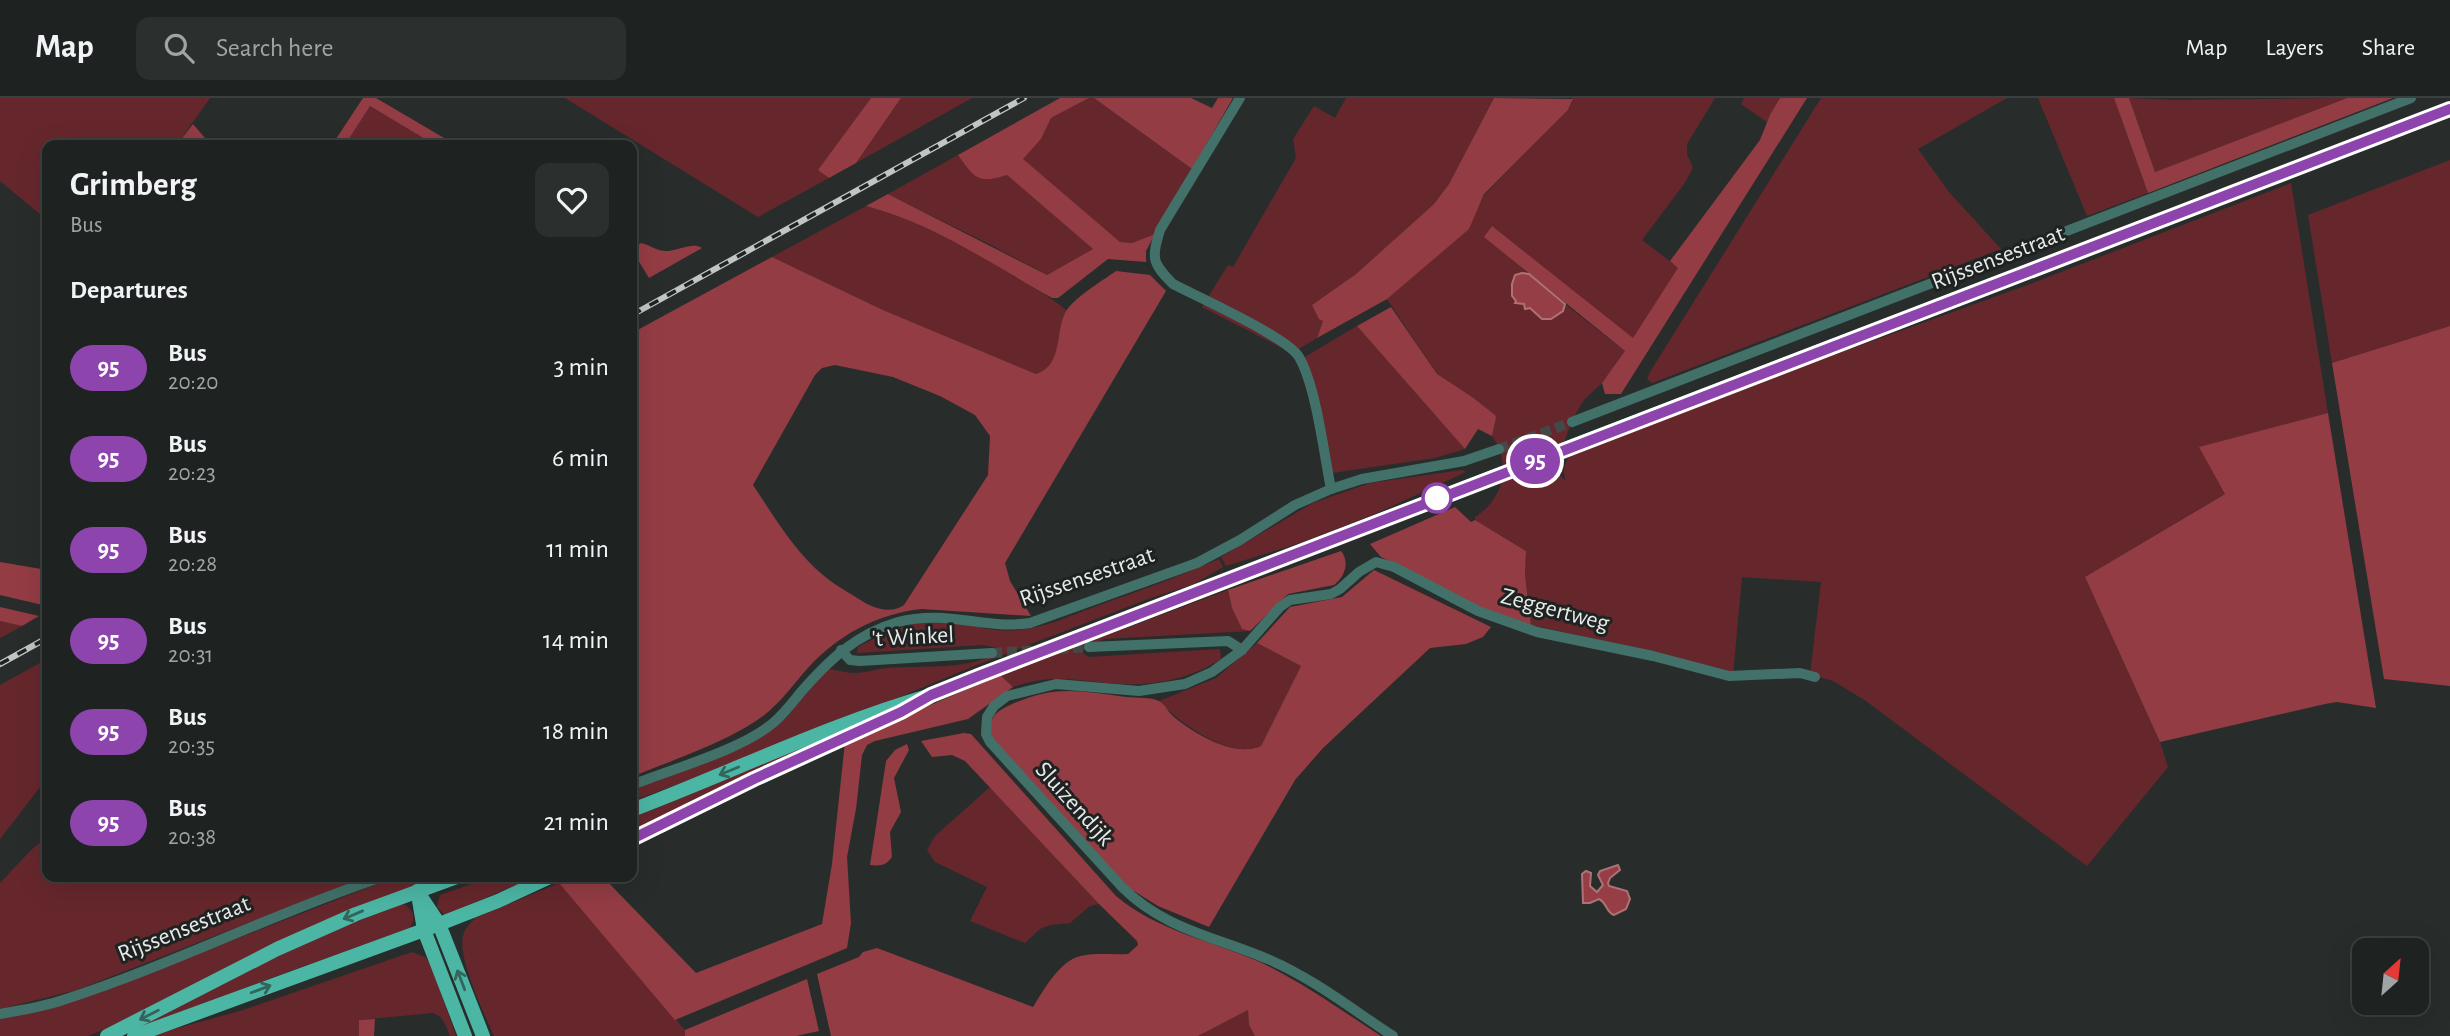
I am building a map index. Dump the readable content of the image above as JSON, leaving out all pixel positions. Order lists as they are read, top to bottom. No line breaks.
{"streets":{"main road":["Rijssensestraat"],"street":["Zeggertweg","'t Winkel","Sluizendijk"]},"crossings":[["Rijssensestraat","'t Winkel"],["Zeggertweg","Sluizendijk"]],"lines":["bus line 95"],"north":"top right","page":{"header":"Map","search":"Search here","nav":["Map","Layers","Share"],"on_map":"95","heading":[["Grimberg","Bus"],"Departures"],"list":[{"mark":"95","name":"Bus","note":"20:20","value":"3 min"},{"mark":"95","name":"Bus","note":"20:23","value":"6 min"},{"mark":"95","name":"Bus","note":"20:28","value":"11 min"},{"mark":"95","name":"Bus","note":"20:31","value":"14 min"},{"mark":"95","name":"Bus","note":"20:35","value":"18 min"},{"mark":"95","name":"Bus","note":"20:38","value":"21 min"}]}}
